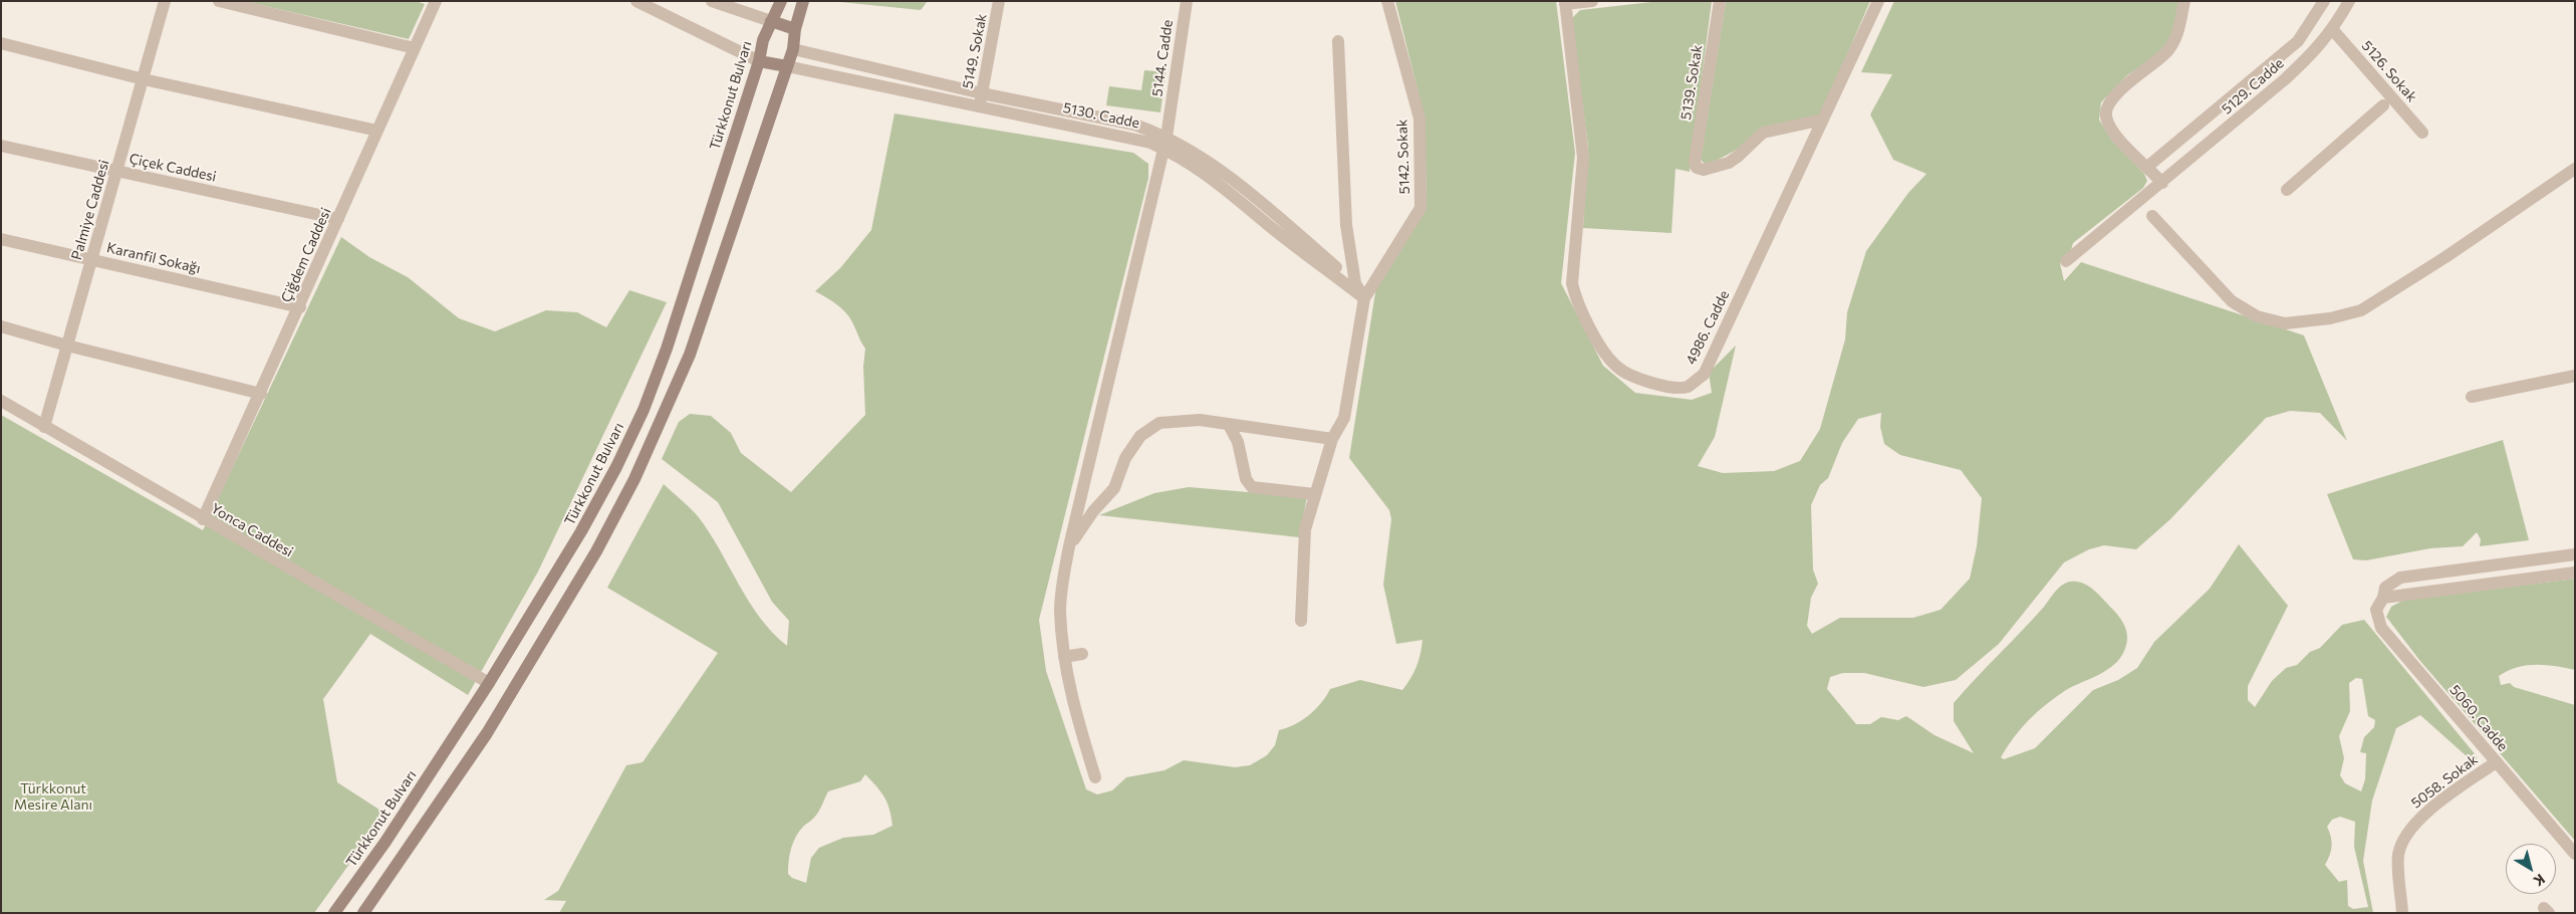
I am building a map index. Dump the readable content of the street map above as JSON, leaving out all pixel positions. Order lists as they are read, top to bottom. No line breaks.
{"streets":{"street":["5149. Sokak","5144. Cadde","5126. Sokak","5139. Sokak","5129. Cadde","Türkkonut Bulvarı","5130. Cadde","5142. Sokak","Çiçek Caddesi","Palmiye Caddesi","Çiğdem Caddesi","Karanfil Sokağı","4986. Cadde","Yonca Caddesi","5060. Cadde","5058. Sokak"]},"crossings":[["5149. Sokak","5130. Cadde"],["5144. Cadde","5130. Cadde"],["5126. Sokak","5129. Cadde"],["5139. Sokak","4986. Cadde"],["Türkkonut Bulvarı","Yonca Caddesi"],["5130. Cadde","5142. Sokak"],["Çiçek Caddesi","Palmiye Caddesi"],["Çiçek Caddesi","Çiğdem Caddesi"],["Palmiye Caddesi","Karanfil Sokağı"],["Palmiye Caddesi","Yonca Caddesi"],["Çiğdem Caddesi","Karanfil Sokağı"],["Çiğdem Caddesi","Yonca Caddesi"],["5060. Cadde","5058. Sokak"]],"parks":["Türkkonut Mesire Alanı"],"north":"bottom right"}
